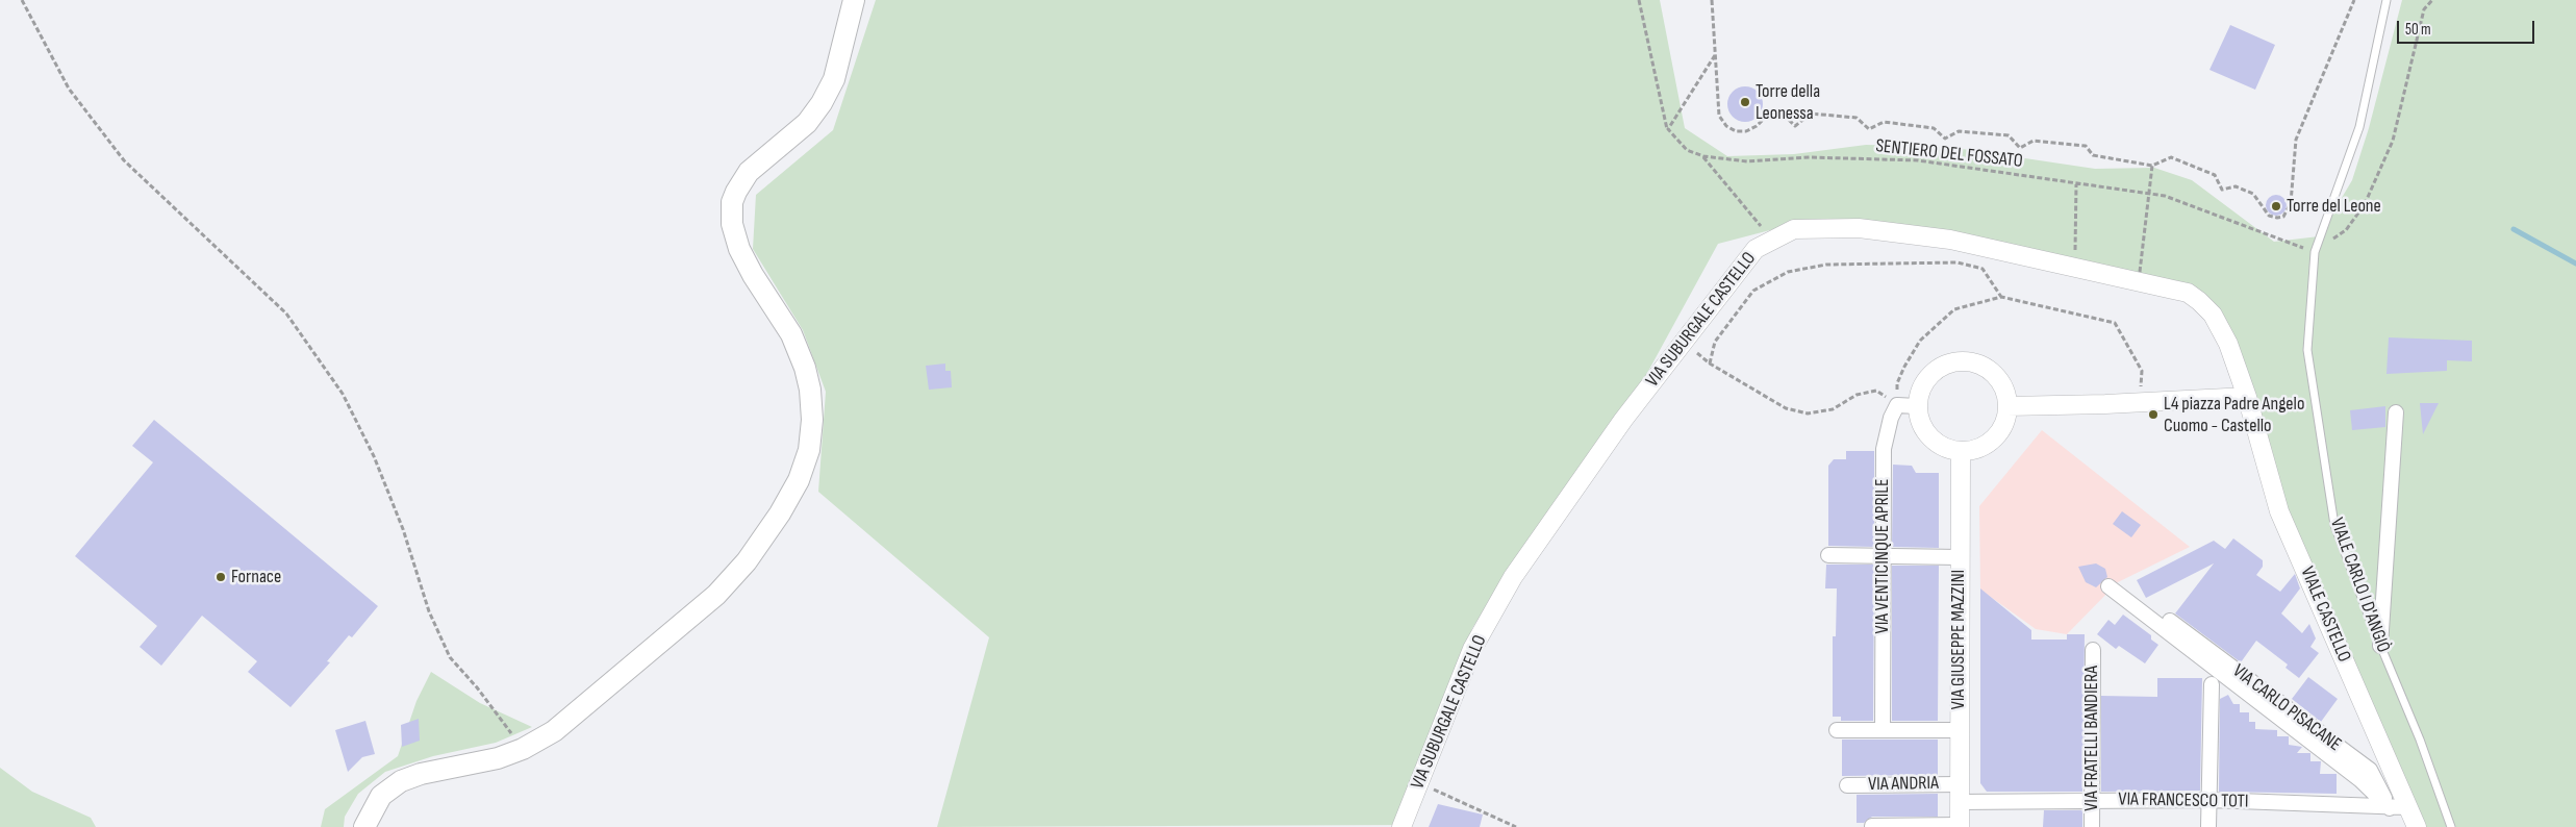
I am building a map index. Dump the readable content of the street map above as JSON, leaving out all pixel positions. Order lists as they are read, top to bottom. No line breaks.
{"streets":{"street":["VIA SUBURGALE CASTELLO","VIA VENTICINQUE APRILE","VIALE CASTELLO","VIA GIUSEPPE MAZZINI","VIA CARLO PISACANE","VIA FRATELLI BANDIERA","VIA ANDRIA","VIA FRANCESCO TOTI"],"lane":["VIALE CARLO I D'ANGIÒ"],"path":["SENTIERO DEL FOSSATO"]},"crossings":[["SENTIERO DEL FOSSATO","VIALE CARLO I D'ANGIÒ"],["VIA SUBURGALE CASTELLO","VIALE CASTELLO"],["VIALE CASTELLO","VIA CARLO PISACANE"],["VIALE CASTELLO","VIA FRANCESCO TOTI"],["VIA GIUSEPPE MAZZINI","VIA ANDRIA"],["VIA GIUSEPPE MAZZINI","VIA FRANCESCO TOTI"],["VIA CARLO PISACANE","VIA FRANCESCO TOTI"],["VIA FRATELLI BANDIERA","VIA FRANCESCO TOTI"],["VIA ANDRIA","VIA FRANCESCO TOTI"]],"places":["Torre della Leonessa","Torre del Leone","L4 piazza Padre Angelo Cuomo - Castello","Fornace"],"scale_bar":"50 m"}
